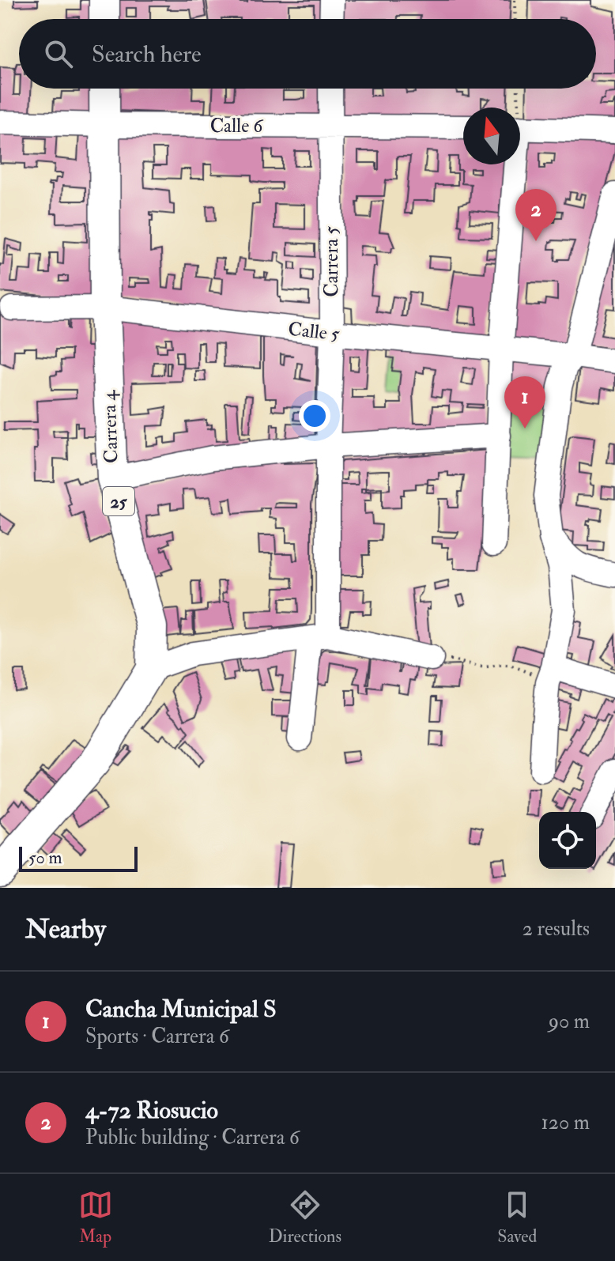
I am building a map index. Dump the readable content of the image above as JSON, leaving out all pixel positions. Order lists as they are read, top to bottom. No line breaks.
{"streets":{"main road":["Carrera 4","25"],"street":["Calle 6","Carrera 5","Calle 5"]},"crossings":[["Calle 6","Carrera 5"],["Calle 6","Carrera 4"],["Carrera 5","Calle 5"],["Calle 5","Carrera 4"]],"scale_bar":"50 m","north":"top","page":{"search":"Search here","pins":["2","1"],"scale":"50 m","heading":["Nearby","2 results"],"list":[{"mark":"1","name":"Cancha Municipal S","note":"Sports · Carrera 6","value":"90 m"},{"mark":"2","name":"4-72 Riosucio","note":"Public building · Carrera 6","value":"120 m"}],"nav":["Map","Directions","Saved"]}}
